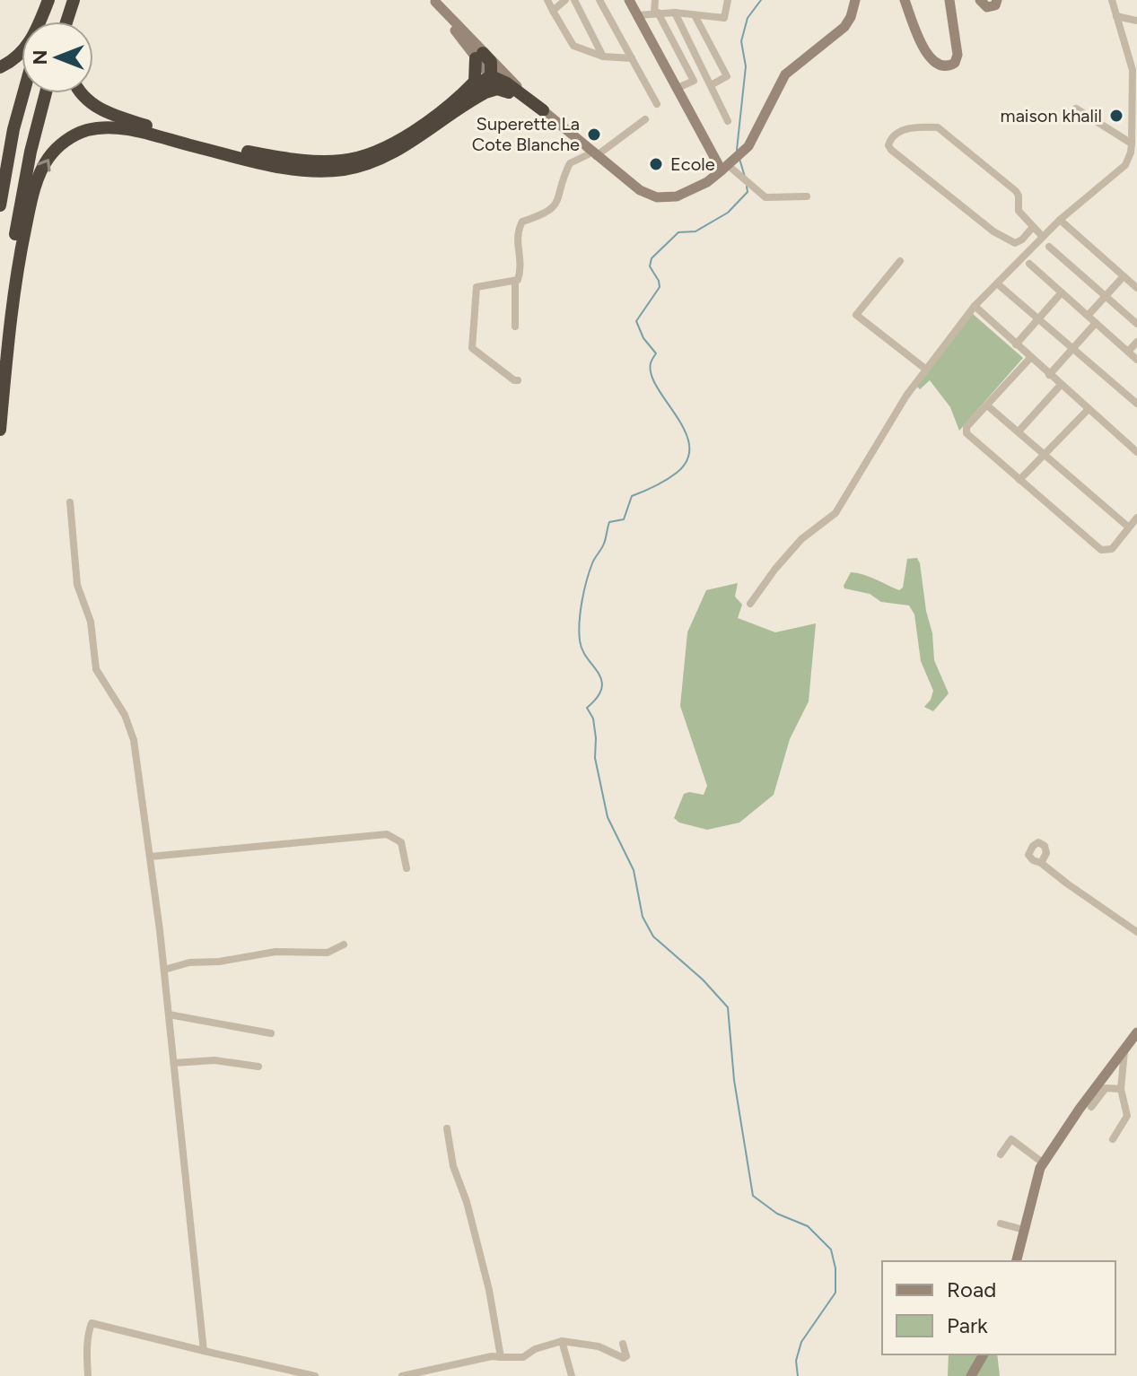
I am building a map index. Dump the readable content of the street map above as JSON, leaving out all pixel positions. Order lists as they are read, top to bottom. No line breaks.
{"places":["maison khalil","Superette La Cote Blanche","Ecole"],"legend":["Road","Park"],"north":"left"}
